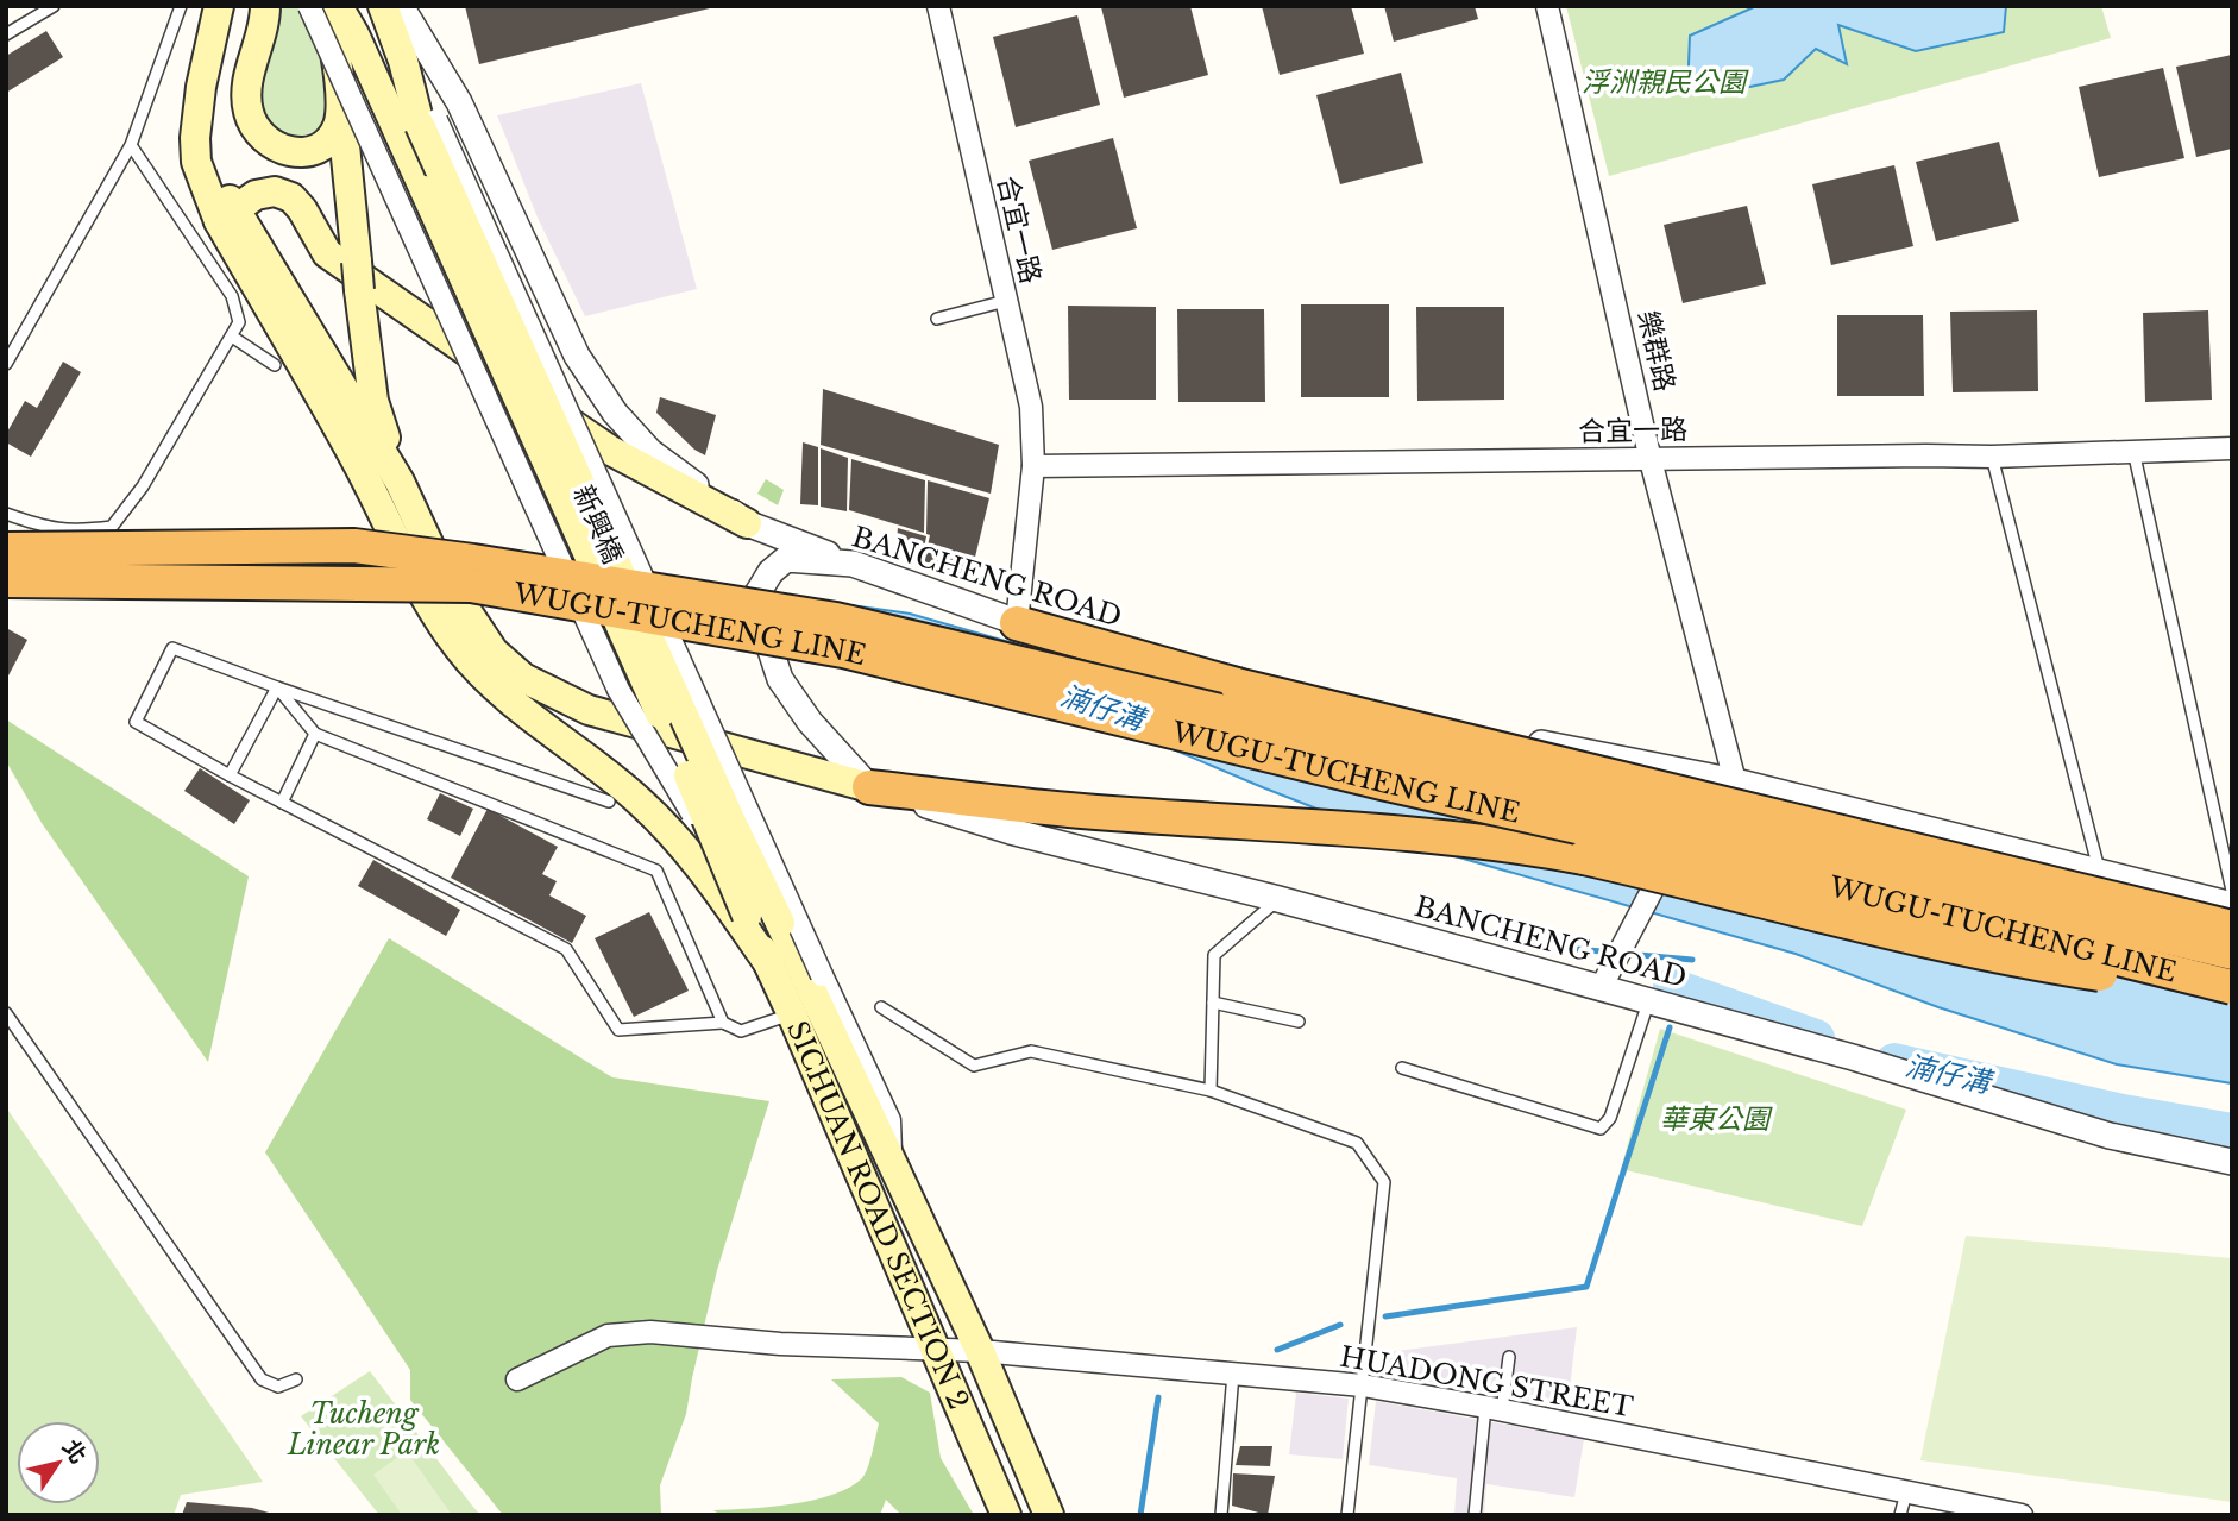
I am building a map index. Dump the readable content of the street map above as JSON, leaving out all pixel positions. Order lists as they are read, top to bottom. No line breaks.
{"streets":{"highway":["WUGU-TUCHENG LINE"],"main road":["新興橋","SICHUAN ROAD SECTION 2"],"street":["合宜一路","樂群路","BANCHENG ROAD","HUADONG STREET"]},"crossings":[["合宜一路","樂群路"],["合宜一路","BANCHENG ROAD"],["樂群路","BANCHENG ROAD"],["新興橋","SICHUAN ROAD SECTION 2"],["SICHUAN ROAD SECTION 2","HUADONG STREET"]],"water":["湳仔溝"],"parks":["浮洲親民公園","華東公園","Tucheng Linear Park"],"north":"top right"}
